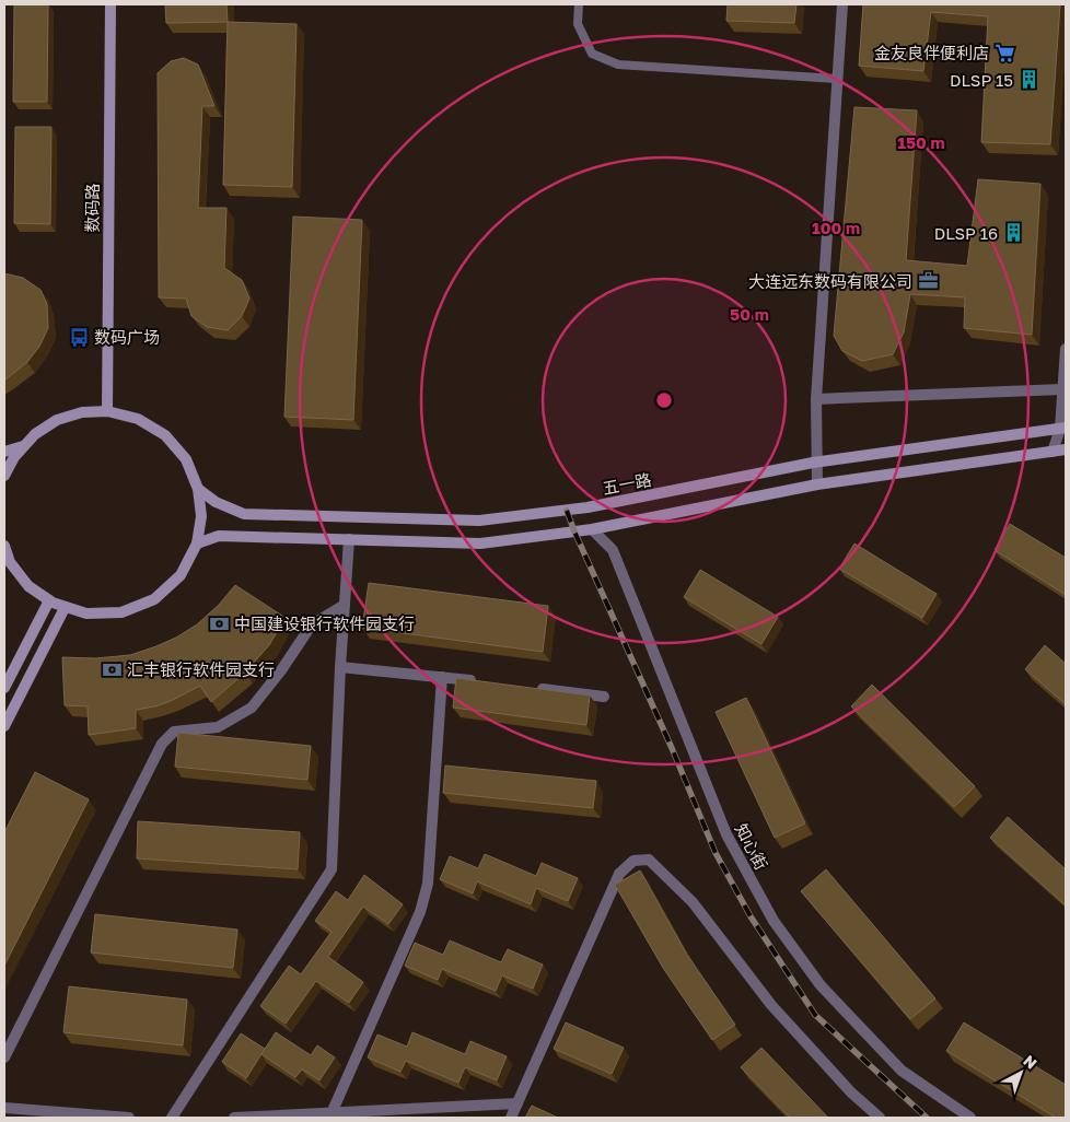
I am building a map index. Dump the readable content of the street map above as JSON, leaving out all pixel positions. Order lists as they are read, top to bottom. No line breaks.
{"streets":{"main road":["数码路","五一路"],"street":["知心街"]},"places":{"supermarket":["金友良伴便利店"],"building":["DLSP 15","DLSP 16"],"office":["大连远东数码有限公司"],"bus stop":["数码广场"],"bank":["中国建设银行软件园支行","汇丰银行软件园支行"]},"north":"top right","rings":["150 m","100 m","50 m"]}
